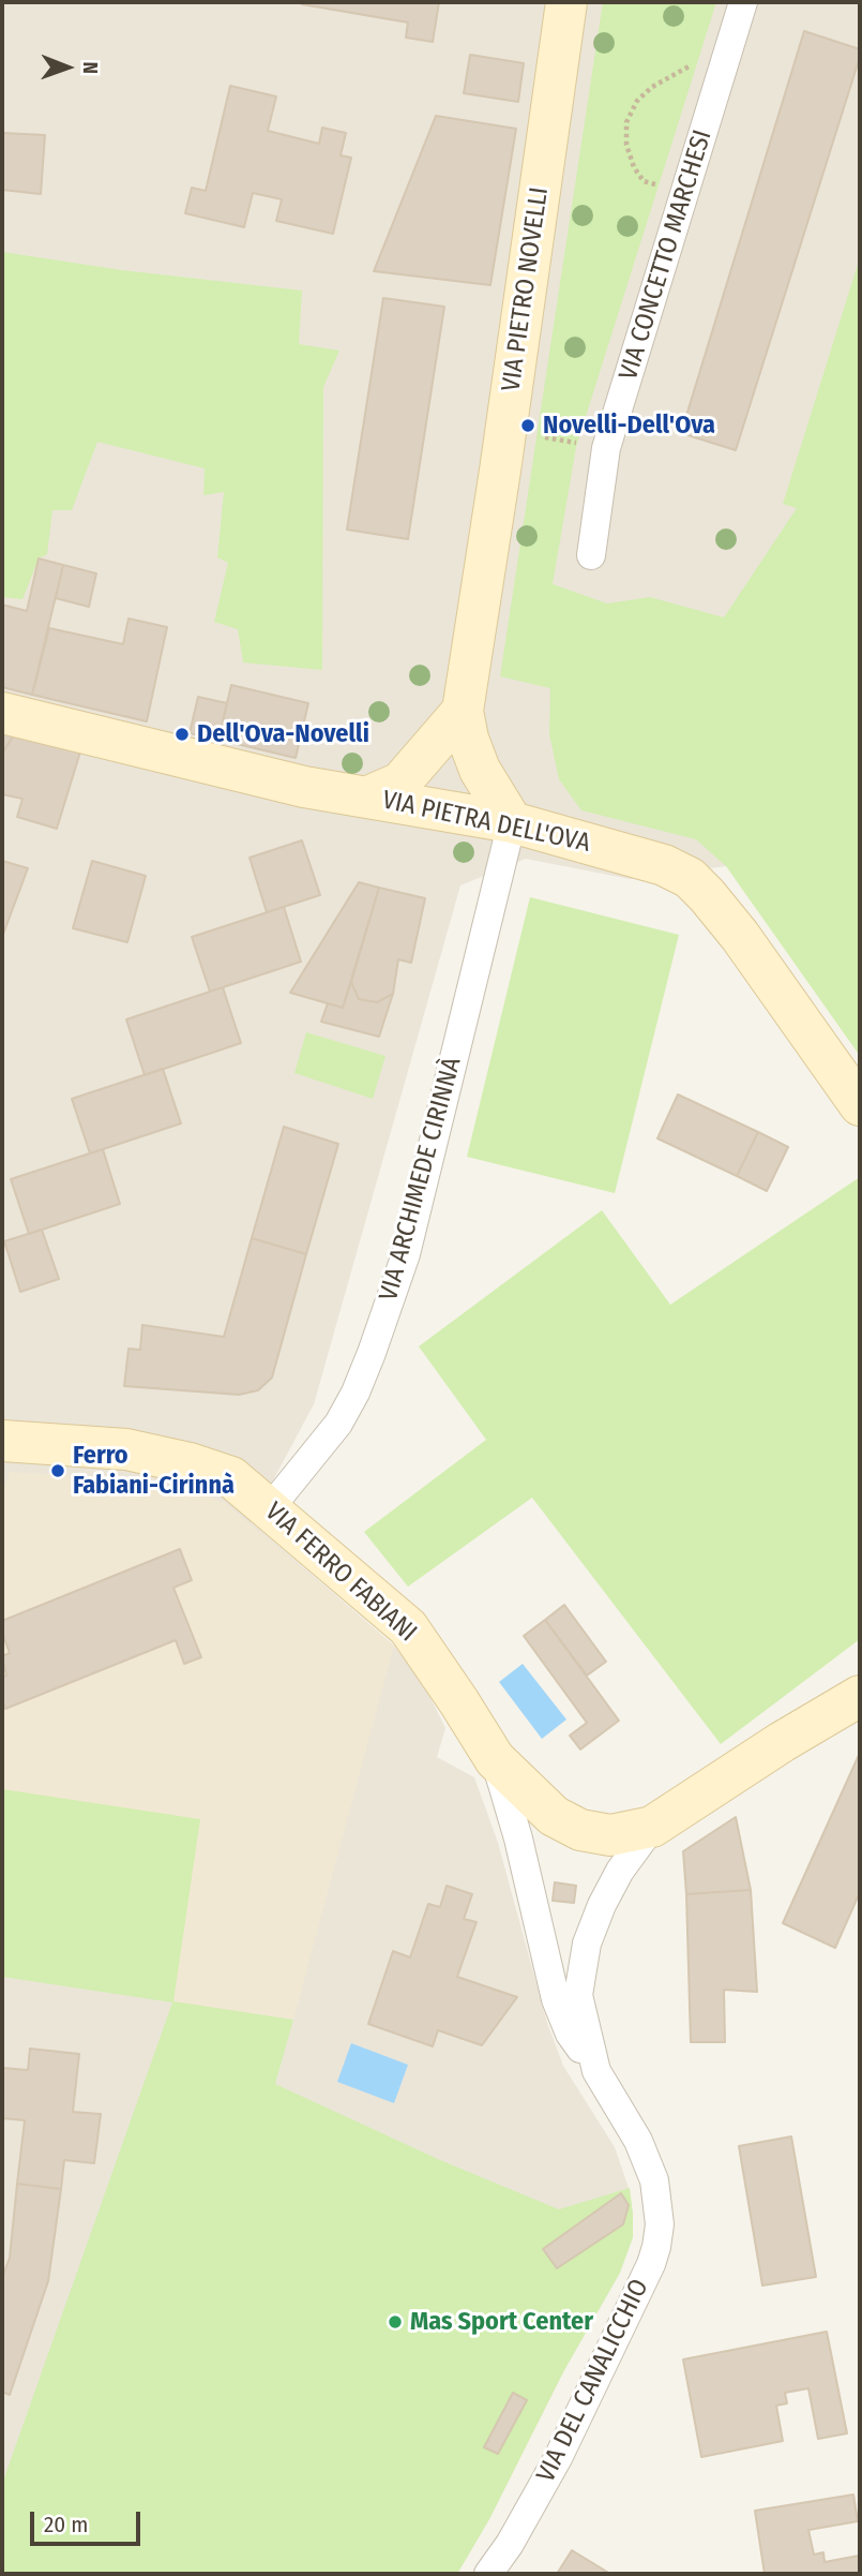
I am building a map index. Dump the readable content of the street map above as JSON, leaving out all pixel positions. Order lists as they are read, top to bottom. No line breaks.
{"streets":{"main road":["VIA PIETRO NOVELLI","VIA PIETRA DELL'OVA","VIA FERRO FABIANI","VIA DEL CANALICCHIO"],"street":["VIA CONCETTO MARCHESI","VIA ARCHIMEDE CIRINNÀ"]},"crossings":[["VIA PIETRA DELL'OVA","VIA ARCHIMEDE CIRINNÀ"],["VIA ARCHIMEDE CIRINNÀ","VIA FERRO FABIANI"],["VIA FERRO FABIANI","VIA DEL CANALICCHIO"]],"places":["Novelli-Dell'Ova","Dell'Ova-Novelli","Ferro Fabiani-Cirinnà","Mas Sport Center"],"scale_bar":"20 m","north":"right"}
